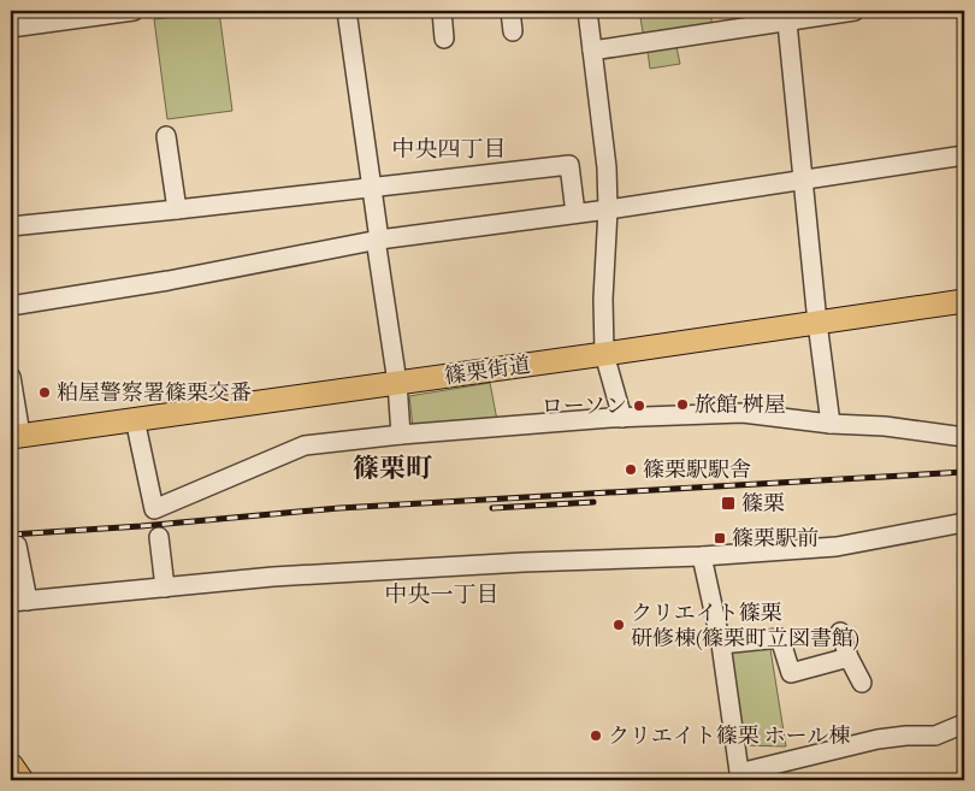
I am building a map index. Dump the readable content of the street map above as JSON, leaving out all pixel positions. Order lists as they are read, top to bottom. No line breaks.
{"streets":{"main road":["篠栗街道"]},"districts":["中央四丁目","篠栗町","中央一丁目"],"places":{"other":["粕屋警察署篠栗交番","旅館 桝屋","ローソン","篠栗駅駅舎","クリエイト篠栗 研修棟(篠栗町立図書館)","クリエイト篠栗 ホール棟"],"transit":["篠栗","篠栗駅前"]}}
